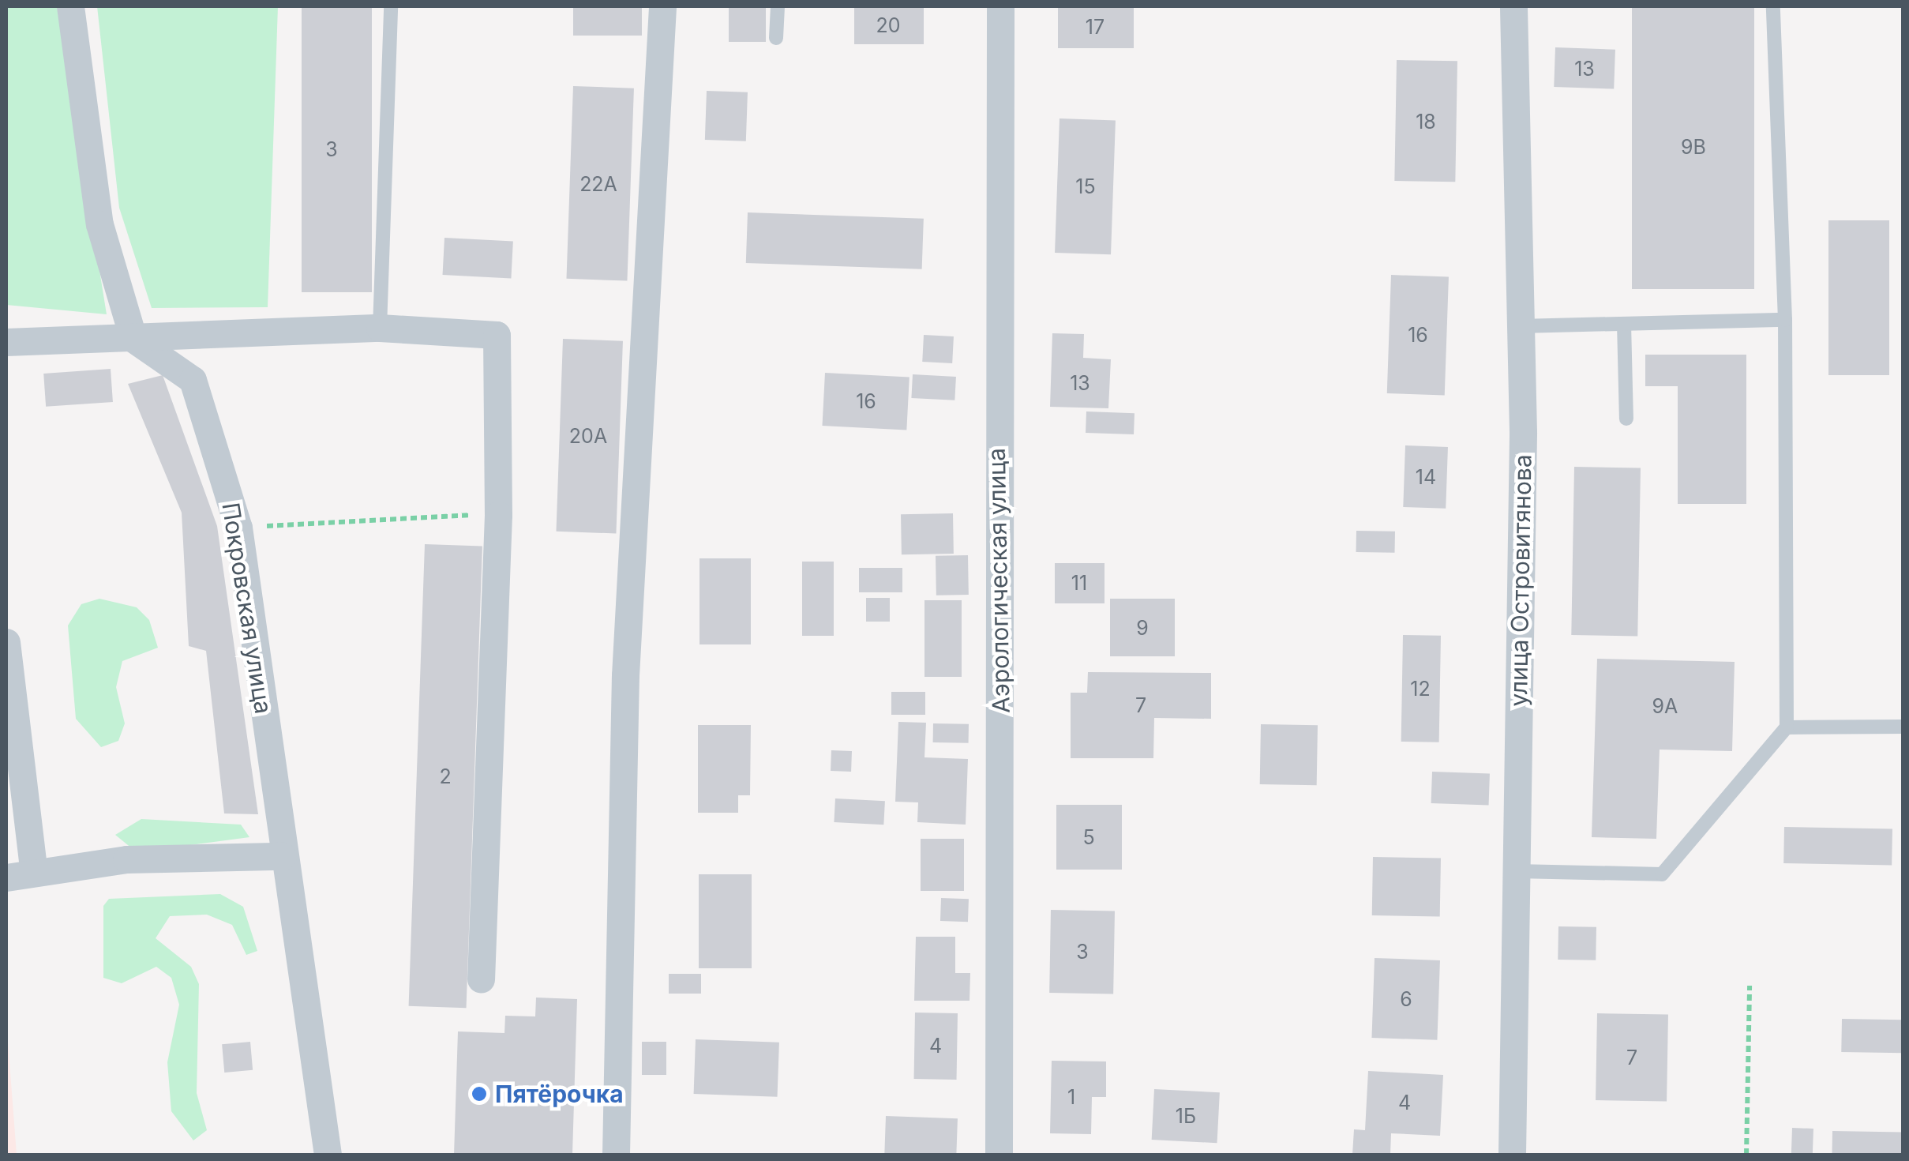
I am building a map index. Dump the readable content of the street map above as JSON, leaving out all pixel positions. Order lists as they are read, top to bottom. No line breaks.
{"streets":{"street":["Аэрологическая улица","улица Островитянова","Покровская улица"]},"places":["Пятёрочка"],"house_numbers":["20","17","13","18","9В","3","22А","15","16","13","16","20А","14","11","9","12","7","9А","2","5","3","6","4","7","1","4","1Б"]}
